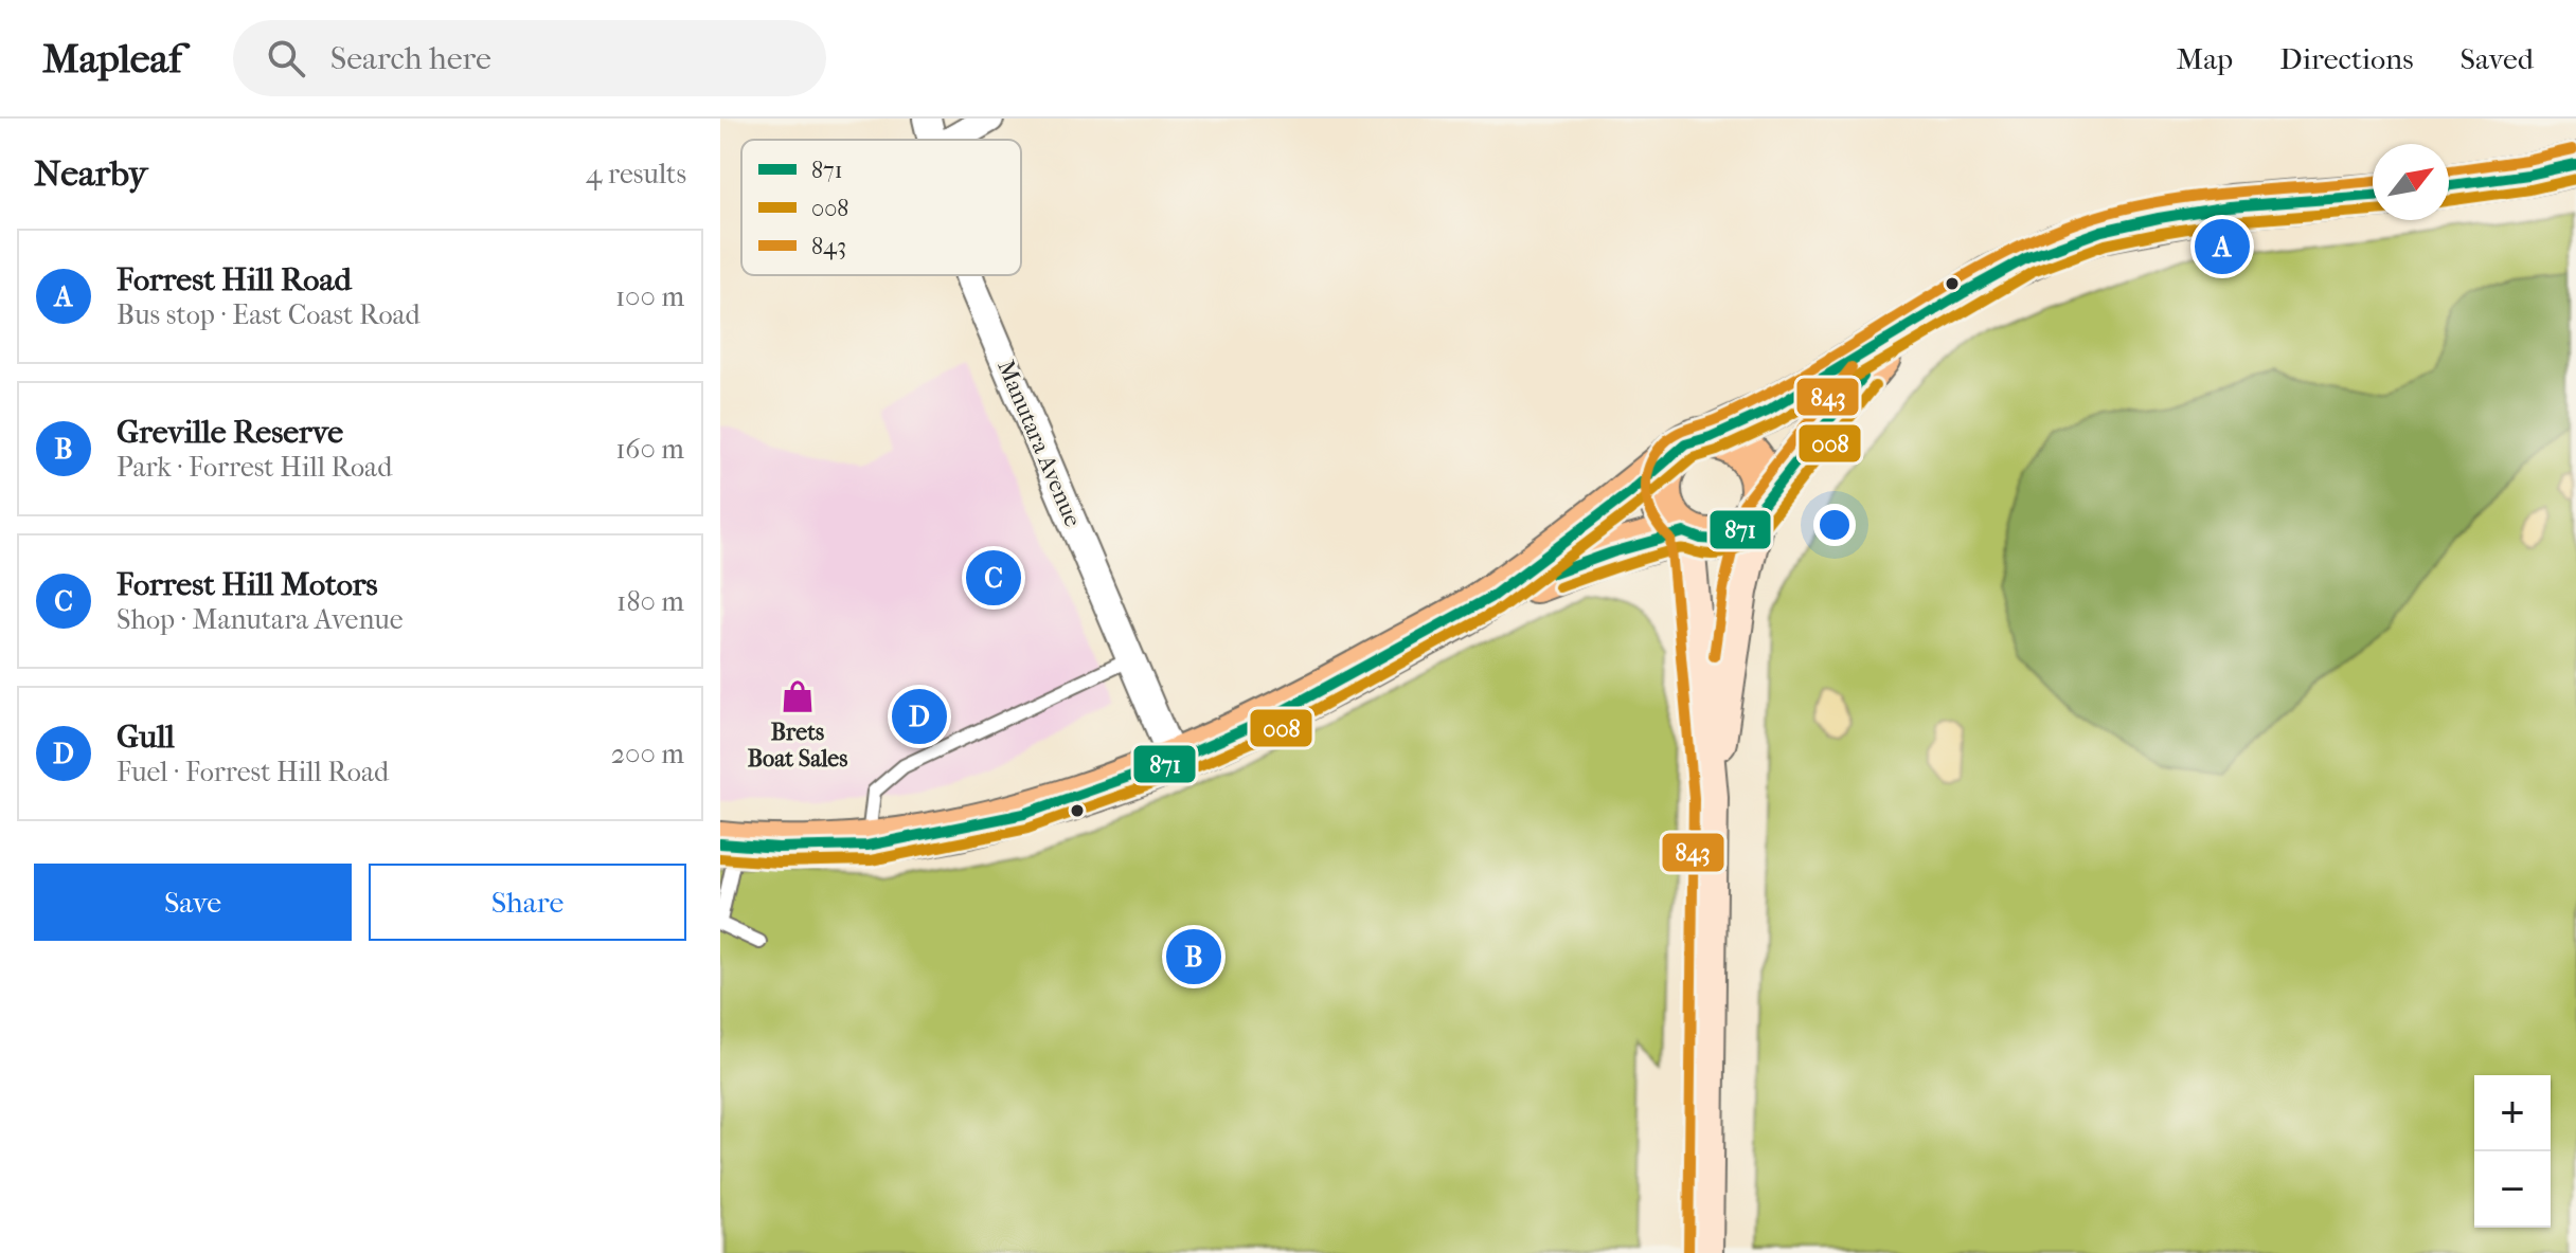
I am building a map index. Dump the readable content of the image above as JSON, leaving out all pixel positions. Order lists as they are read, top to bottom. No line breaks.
{"streets":{"street":["Manutara Avenue"]},"places":{"shop":["Brets Boat Sales"]},"lines":["transit line 843","transit line 871","transit line 008"],"legend":["871","008","843"],"north":"top right","page":{"header":"Mapleaf","search":"Search here","nav":["Map","Directions","Saved"],"heading":["Nearby","4 results"],"pins":["A","C","D","B"],"list":[{"mark":"A","name":"Forrest Hill Road","note":"Bus stop · East Coast Road","value":"100 m"},{"mark":"B","name":"Greville Reserve","note":"Park · Forrest Hill Road","value":"160 m"},{"mark":"C","name":"Forrest Hill Motors","note":"Shop · Manutara Avenue","value":"180 m"},{"mark":"D","name":"Gull","note":"Fuel · Forrest Hill Road","value":"200 m"}],"buttons":["Save","Share"],"map_buttons":["+","−"]}}
